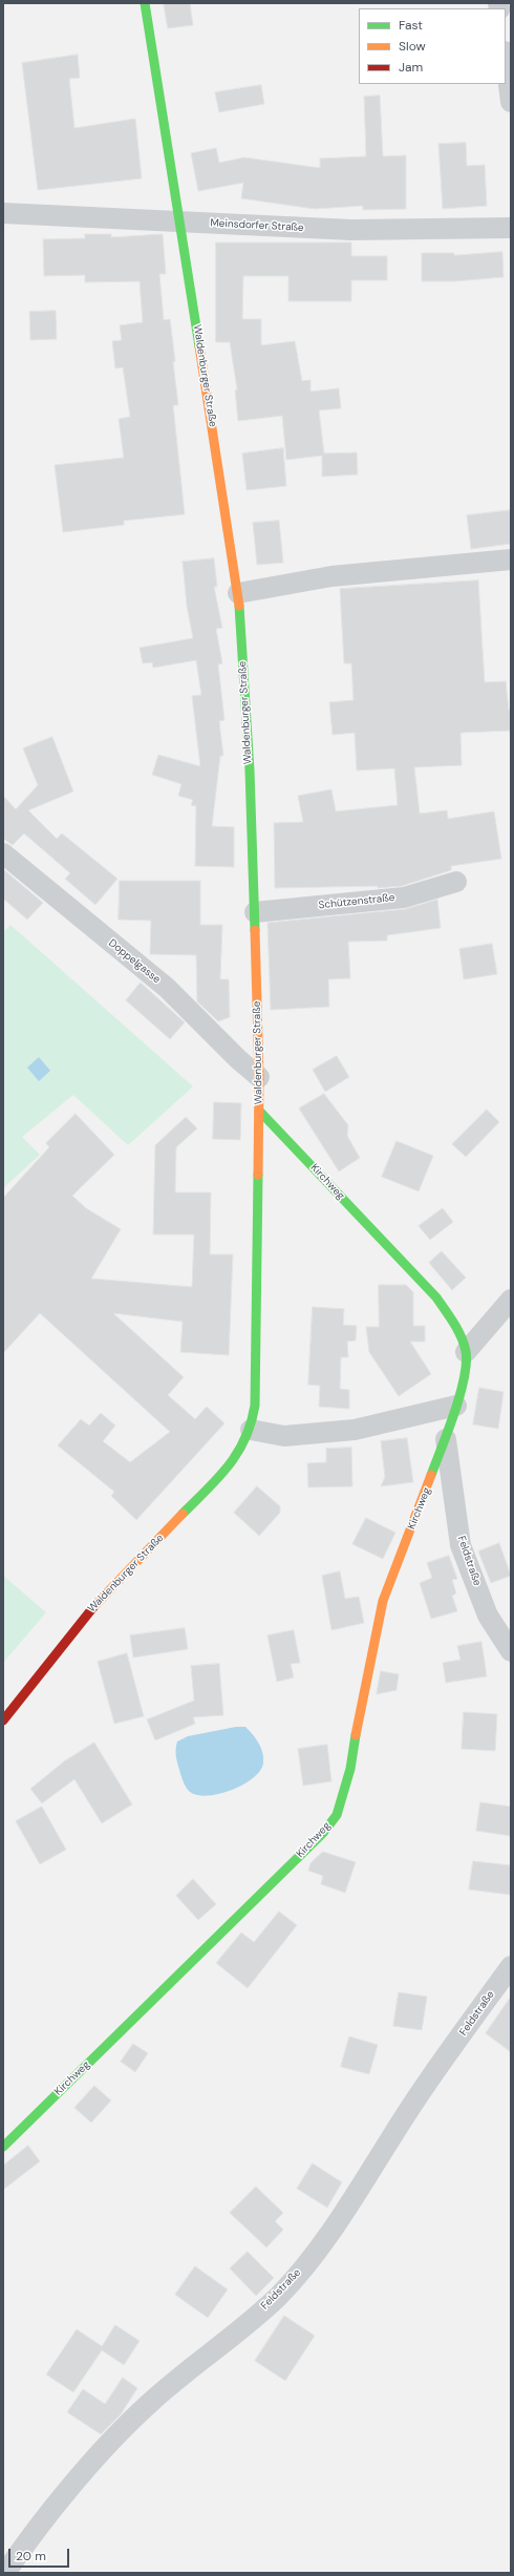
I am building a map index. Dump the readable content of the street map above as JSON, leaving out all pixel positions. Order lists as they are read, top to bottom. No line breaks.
{"streets":{"main road":["Waldenburger Straße","Kirchweg"],"street":["Meinsdorfer Straße","Schützenstraße","Doppelgasse","Feldstraße"]},"crossings":[["Meinsdorfer Straße","Waldenburger Straße"],["Waldenburger Straße","Schützenstraße"],["Waldenburger Straße","Doppelgasse"],["Waldenburger Straße","Kirchweg"],["Kirchweg","Feldstraße"]],"legend":["Fast","Slow","Jam"],"scale_bar":"20 m"}
